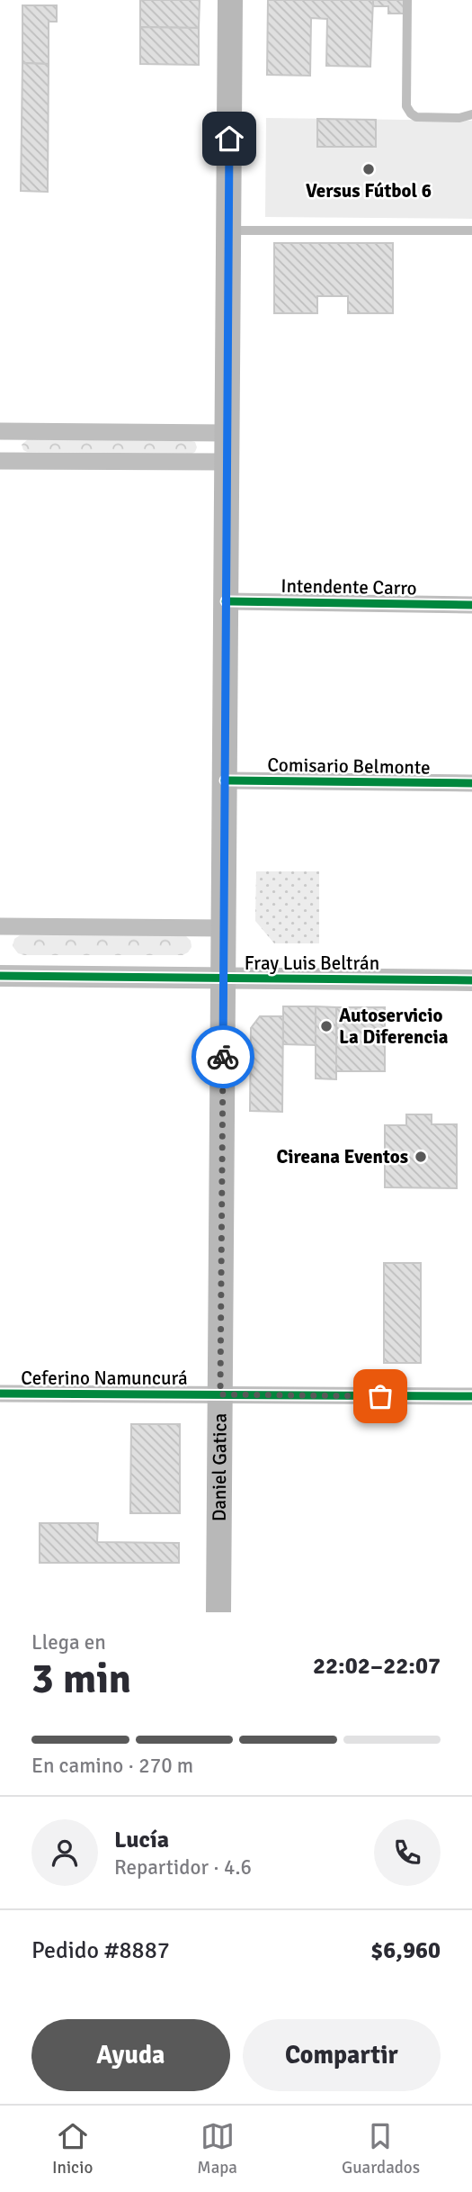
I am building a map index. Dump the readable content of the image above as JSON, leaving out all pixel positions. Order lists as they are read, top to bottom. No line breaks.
{"streets":{"main road":["Daniel Gatica"],"street":["Intendente Carro","Comisario Belmonte","Fray Luis Beltrán","Ceferino Namuncurá"]},"crossings":[["Intendente Carro","Daniel Gatica"],["Comisario Belmonte","Daniel Gatica"],["Fray Luis Beltrán","Daniel Gatica"],["Ceferino Namuncurá","Daniel Gatica"]],"places":["Versus Fútbol 6","Autoservicio La Diferencia","Cireana Eventos"],"page":{"heading":["3 min","Llega en","22:02–22:07"],"panel":["Lucía","Repartidor · 4.6","Pedido #8887","$6,960"],"bar":"En camino · 270 m","buttons":["Ayuda","Compartir"],"tabs":["Inicio","Mapa","Guardados"]}}
